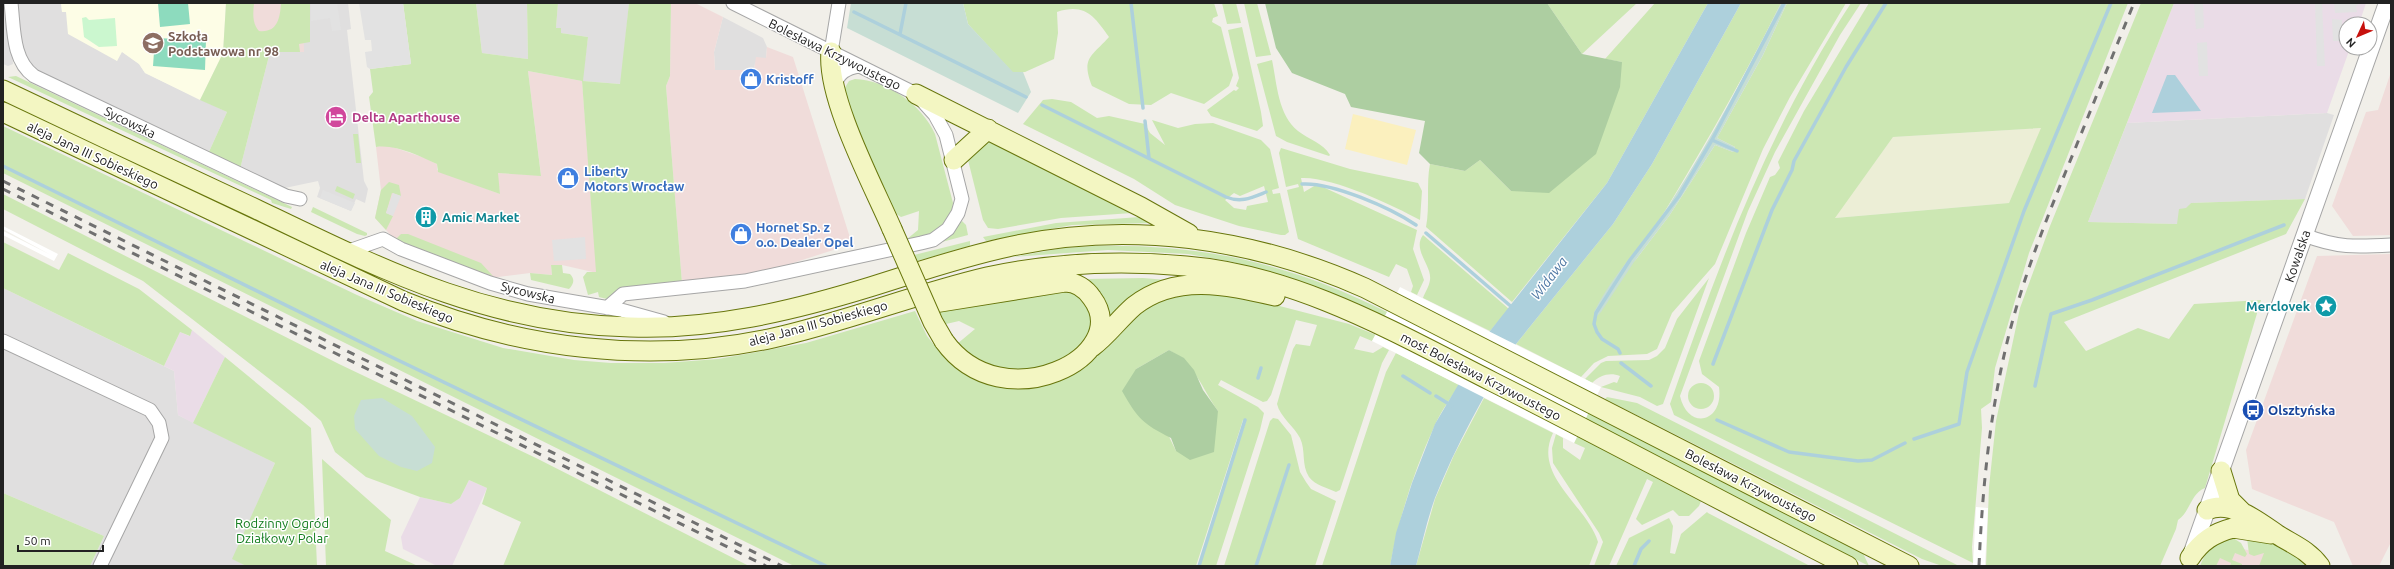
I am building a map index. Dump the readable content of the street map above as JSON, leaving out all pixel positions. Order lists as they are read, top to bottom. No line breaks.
{"streets":{"main road":["Bolesława Krzywoustego","aleja Jana III Sobieskiego","most Bolesława Krzywoustego"],"street":["Sycowska","Kowalska"]},"crossings":[["Bolesława Krzywoustego","most Bolesława Krzywoustego"],["Sycowska","aleja Jana III Sobieskiego"],["aleja Jana III Sobieskiego","most Bolesława Krzywoustego"]],"water":["Widawa"],"parks":["Rodzinny Ogród Działkowy Polar"],"places":{"school or university":["Szkoła Podstawowa nr 98"],"shop":["Kristoff","Liberty Motors Wrocław","Hornet Sp. z o.o. Dealer Opel"],"hotel":["Delta Aparthouse"],"building":["Amic Market"],"place":["Merclovek"],"bus stop":["Olsztyńska"]},"scale_bar":"50 m","north":"bottom left"}
